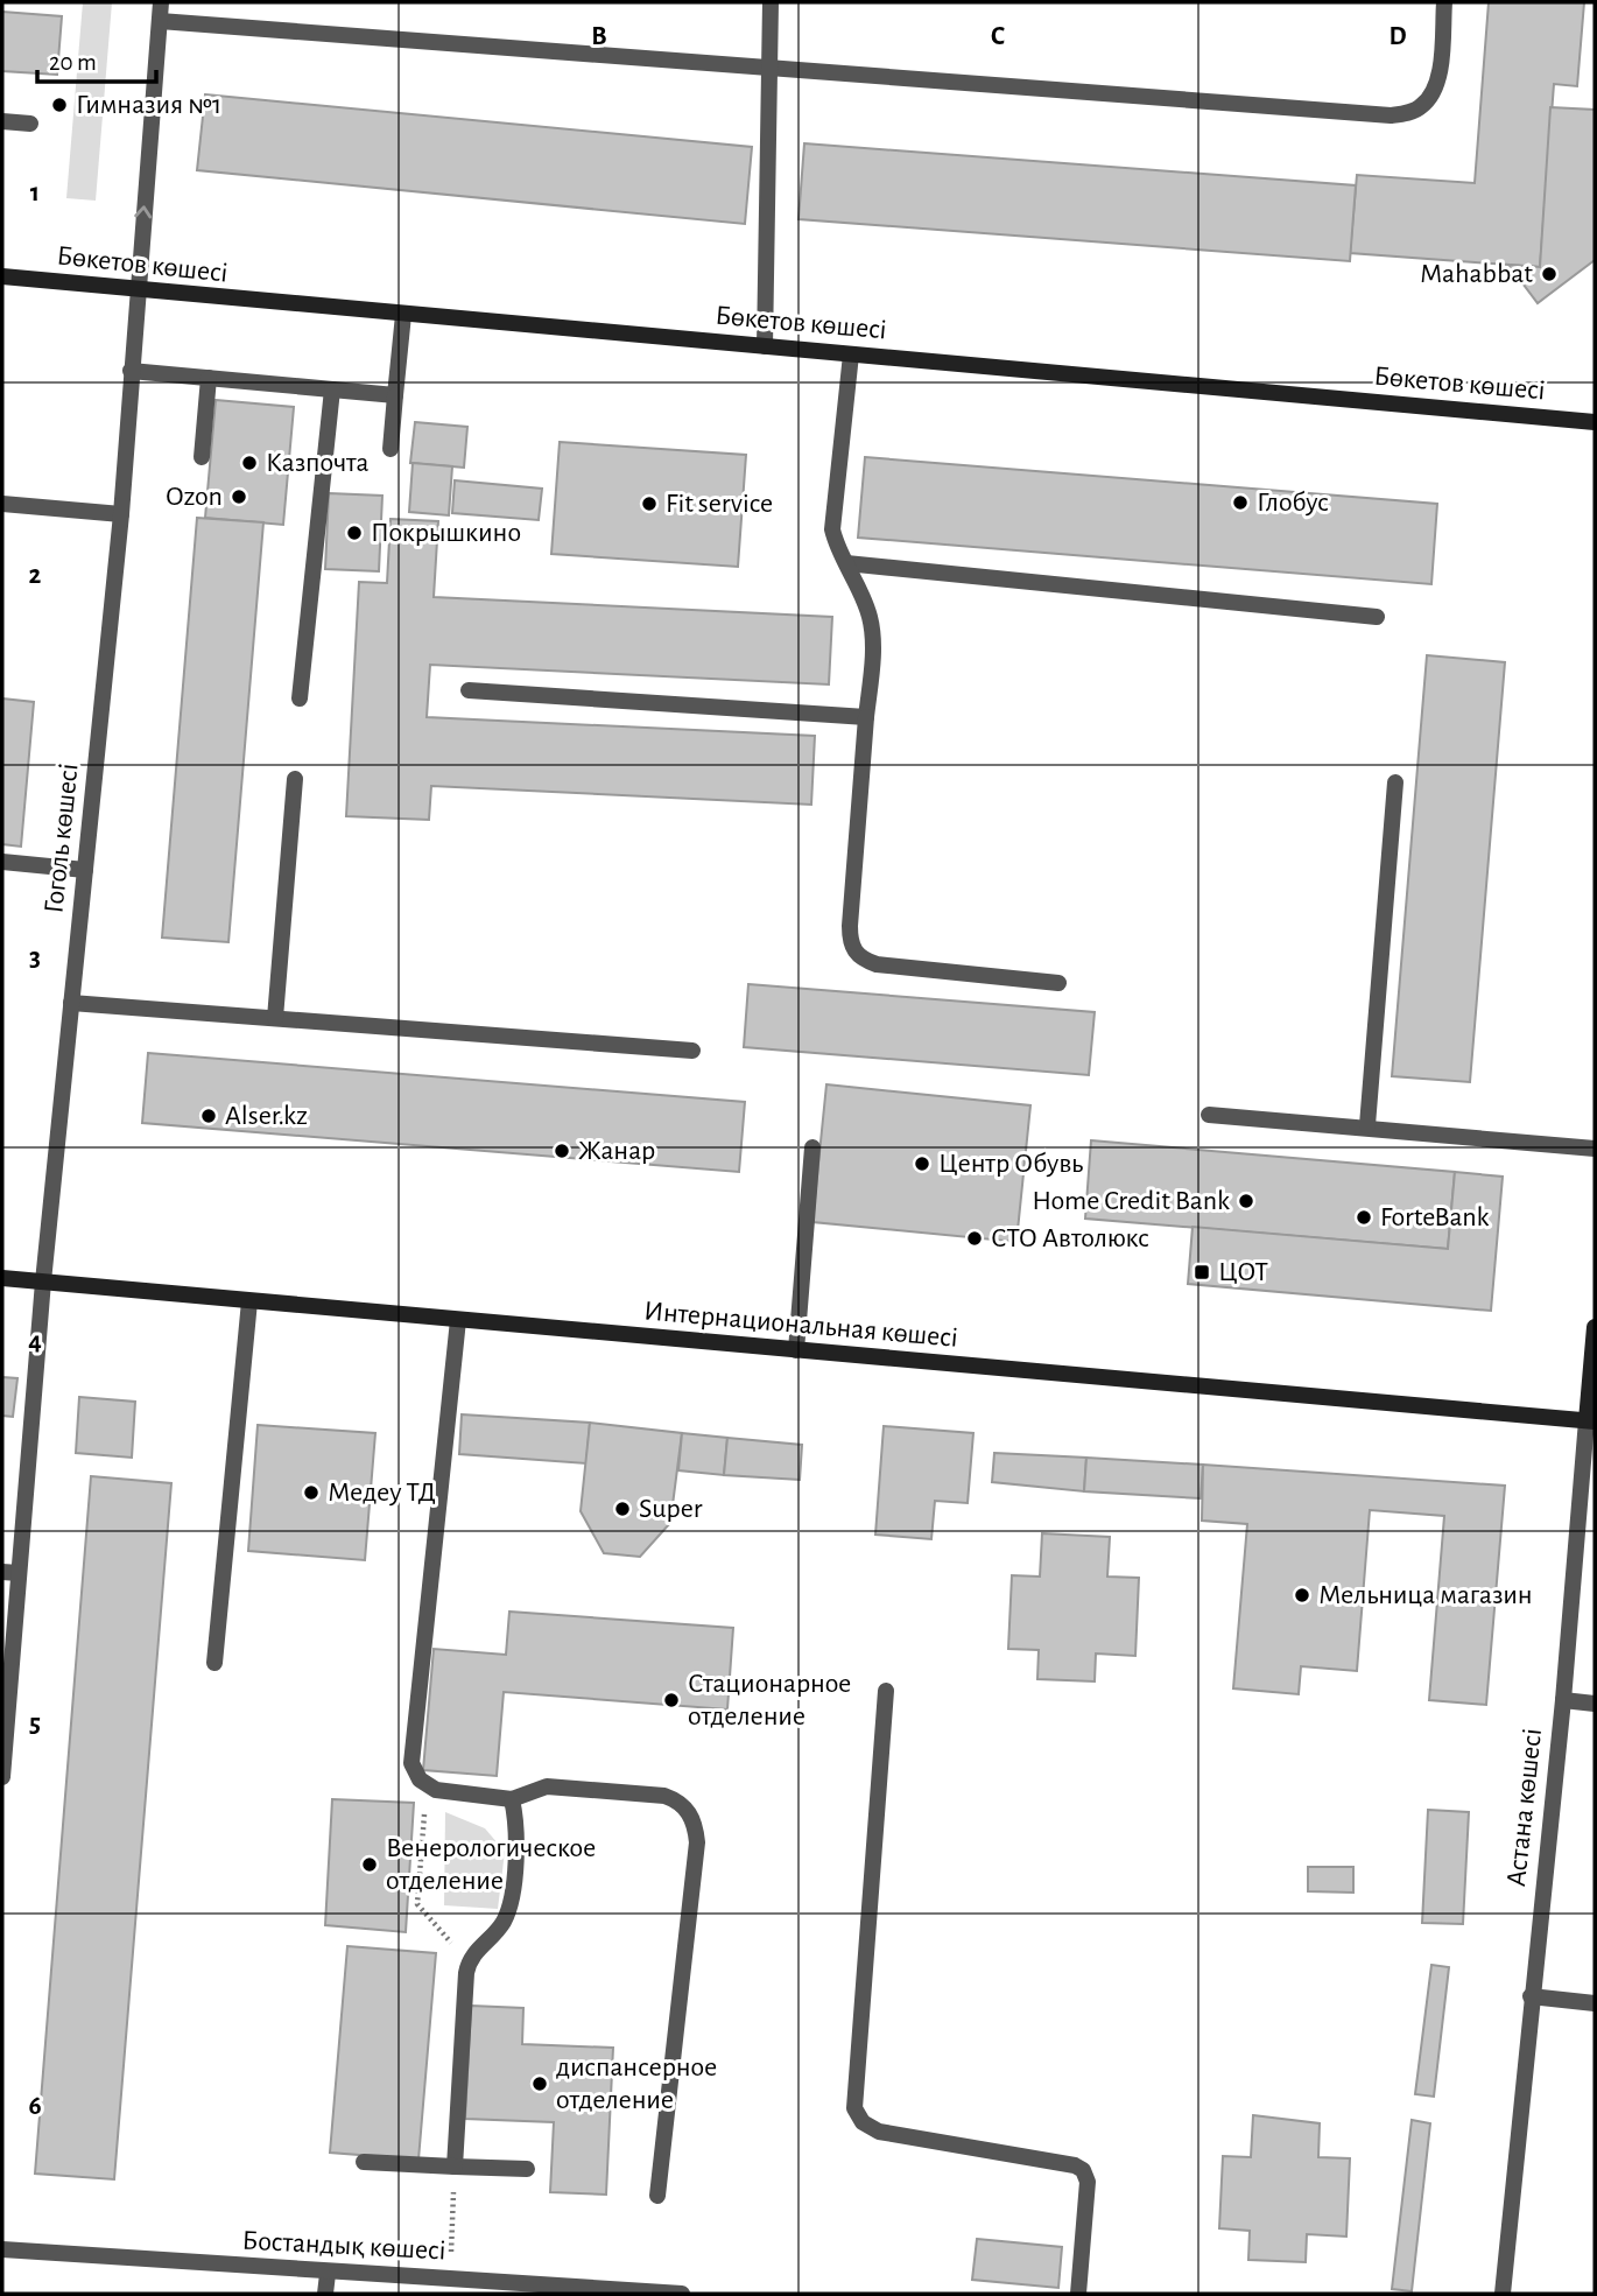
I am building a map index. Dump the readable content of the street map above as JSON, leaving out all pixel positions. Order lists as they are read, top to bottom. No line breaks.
{"streets":{"main road":["Бөкетов көшесі","Интернациональная көшесі","Астана көшесі"],"street":["Гоголь көшесі","Бостандық көшесі"]},"crossings":[["Бөкетов көшесі","Гоголь көшесі"],["Гоголь көшесі","Интернациональная көшесі"],["Интернациональная көшесі","Астана көшесі"]],"places":{"other":["Гимназия №1","Mahabbat","Казпочта","Ozon","Глобус","Fit service","Покрышкино","Alser.kz","Жанар","Центр Обувь","Home Credit Bank","ForteBank","СТО Автолюкс","Медеу ТД","Super","Мельница магазин","Стационарное отделение","Венерологическое отделение","диспансерное отделение"],"transit":["ЦОТ"]},"scale_bar":"20 m","grid":{"columns":["B","C","D"],"rows":["1","2","3","4","5","6"]}}
